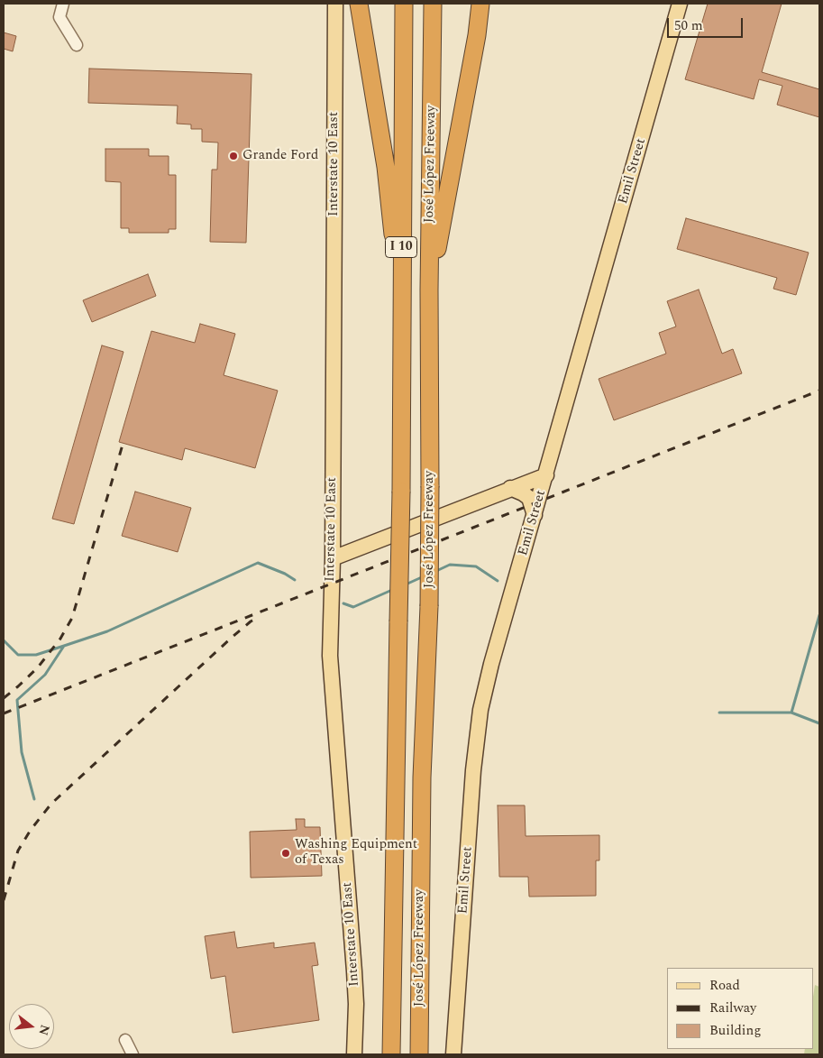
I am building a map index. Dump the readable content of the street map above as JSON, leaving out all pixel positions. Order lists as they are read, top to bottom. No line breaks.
{"streets":{"highway":["José López Freeway","I 10"],"main road":["Interstate 10 East","Emil Street"]},"places":["Grande Ford","Washing Equipment of Texas"],"legend":["Road","Railway","Building"],"scale_bar":"50 m","north":"right"}
